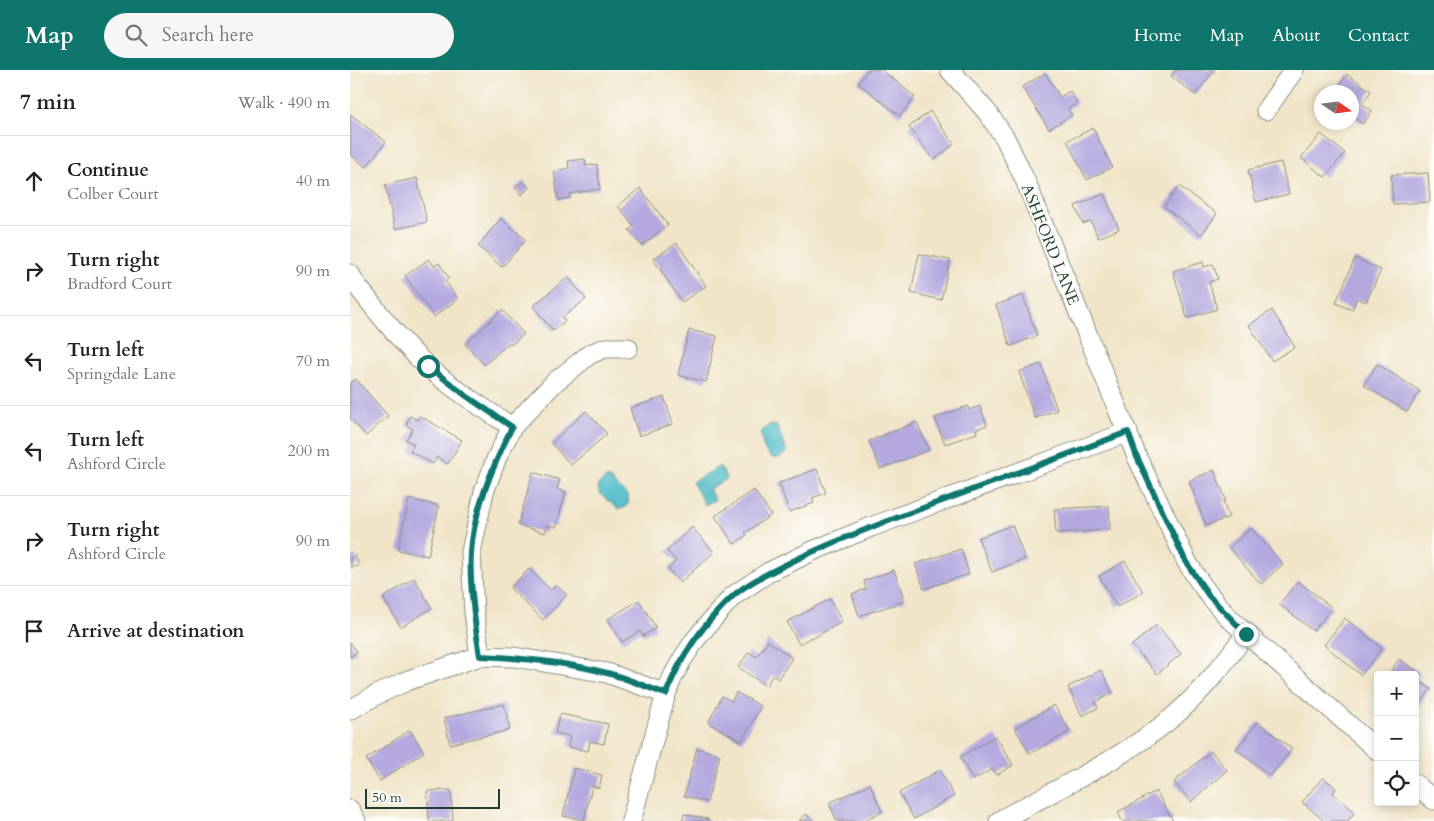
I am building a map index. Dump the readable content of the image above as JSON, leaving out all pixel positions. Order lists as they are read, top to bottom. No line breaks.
{"streets":{"street":["ASHFORD LANE"]},"scale_bar":"50 m","north":"right","page":{"header":"Map","search":"Search here","nav":["Home","Map","About","Contact"],"heading":["7 min","Walk · 490 m"],"list":[["Continue","Colber Court","40 m"],["Turn right","Bradford Court","90 m"],["Turn left","Springdale Lane","70 m"],["Turn left","Ashford Circle","200 m"],["Turn right","Ashford Circle","90 m"],"Arrive at destination"],"map_buttons":["+","−"],"scale":"50 m"}}
